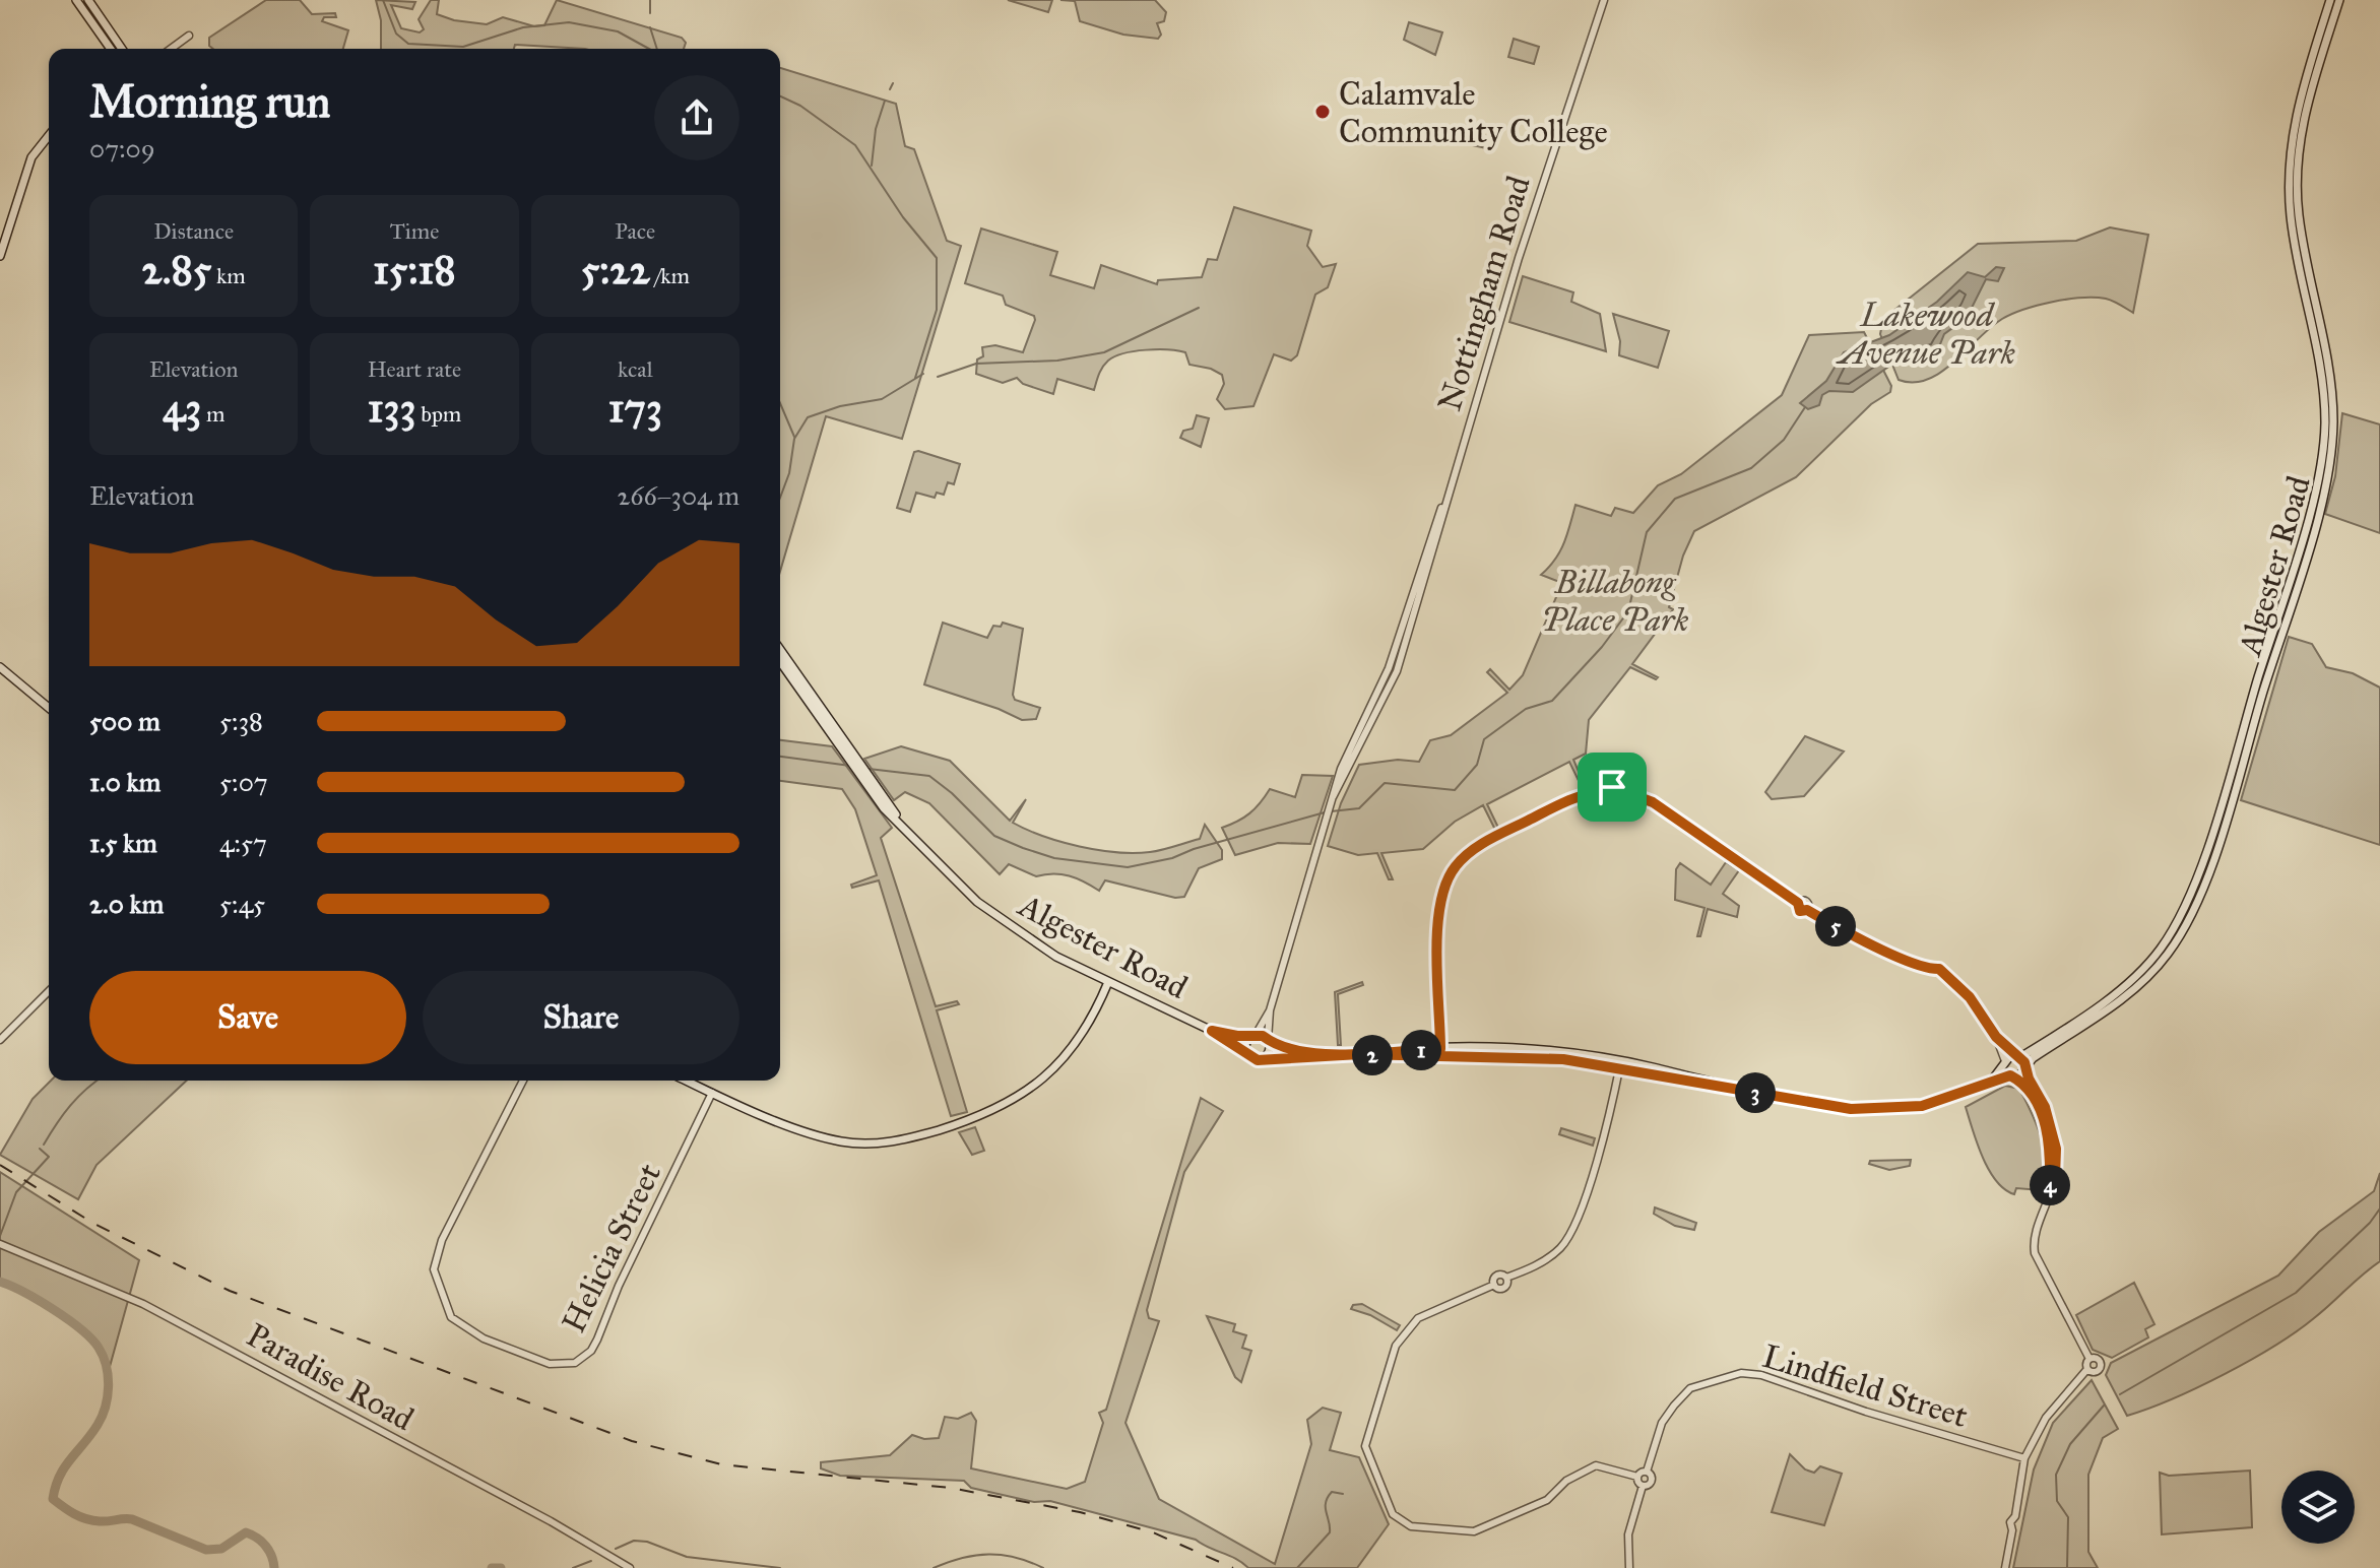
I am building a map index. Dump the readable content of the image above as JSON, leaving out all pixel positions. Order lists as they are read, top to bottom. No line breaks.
{"streets":{"main road":["Algester Road"],"street":["Nottingham Road","Helicia Street","Paradise Road","Lindfield Street"]},"crossings":[["Nottingham Road","Algester Road"]],"parks":["Lakewood Avenue Park","Billabong Place Park"],"places":["Calamvale Community College"],"page":{"heading":["Morning run","07:09"],"stats":[["Distance","2.85 km"],["Time","15:18"],["Pace","5:22 /km"],["Elevation","43 m"],["Heart rate","133 bpm"],["kcal","173"]],"chart":["Elevation","266–304 m"],"list":[{"name":"500 m","note":"5:38"},{"name":"1.0 km","note":"5:07"},{"name":"1.5 km","note":"4:57"},{"name":"2.0 km","note":"5:45"}],"pins":["5","1","2","3","4"],"buttons":["Save","Share"]}}
